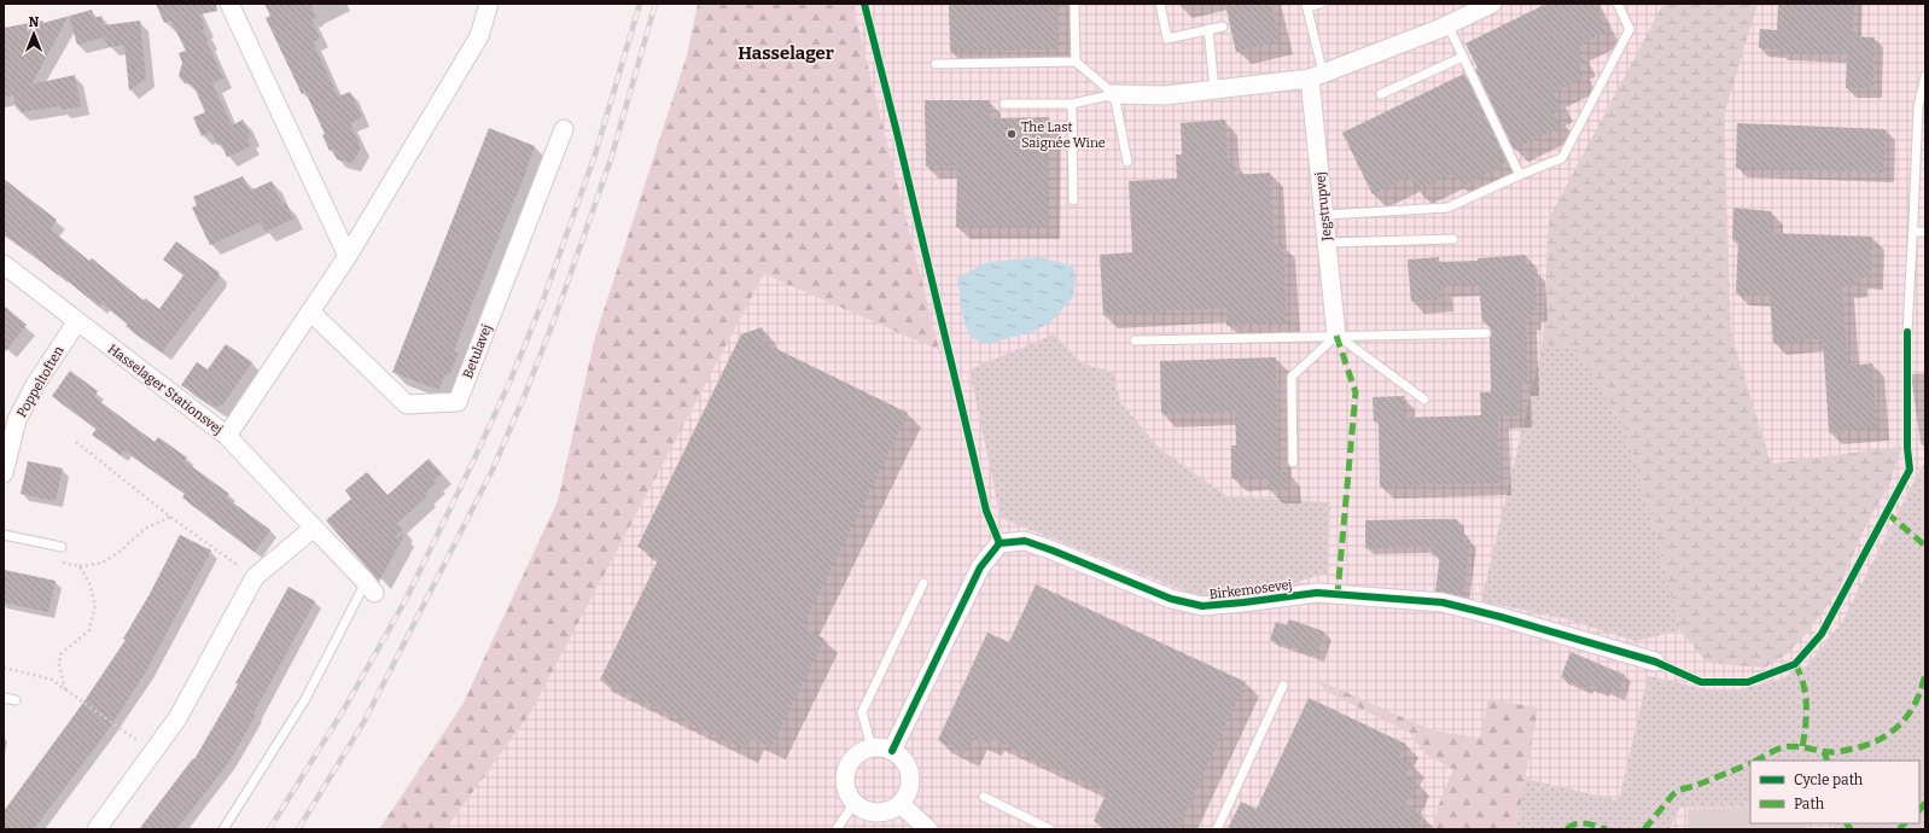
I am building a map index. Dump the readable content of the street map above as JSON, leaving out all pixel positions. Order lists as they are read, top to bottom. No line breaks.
{"streets":{"street":["Jegstrupvej","Betulavej","Poppeltoften","Hasselager Stationsvej","Birkemosevej"]},"crossings":[["Poppeltoften","Hasselager Stationsvej"]],"districts":["Hasselager"],"places":["The Last Saignée Wine"],"legend":["Cycle path","Path"],"north":"top"}
